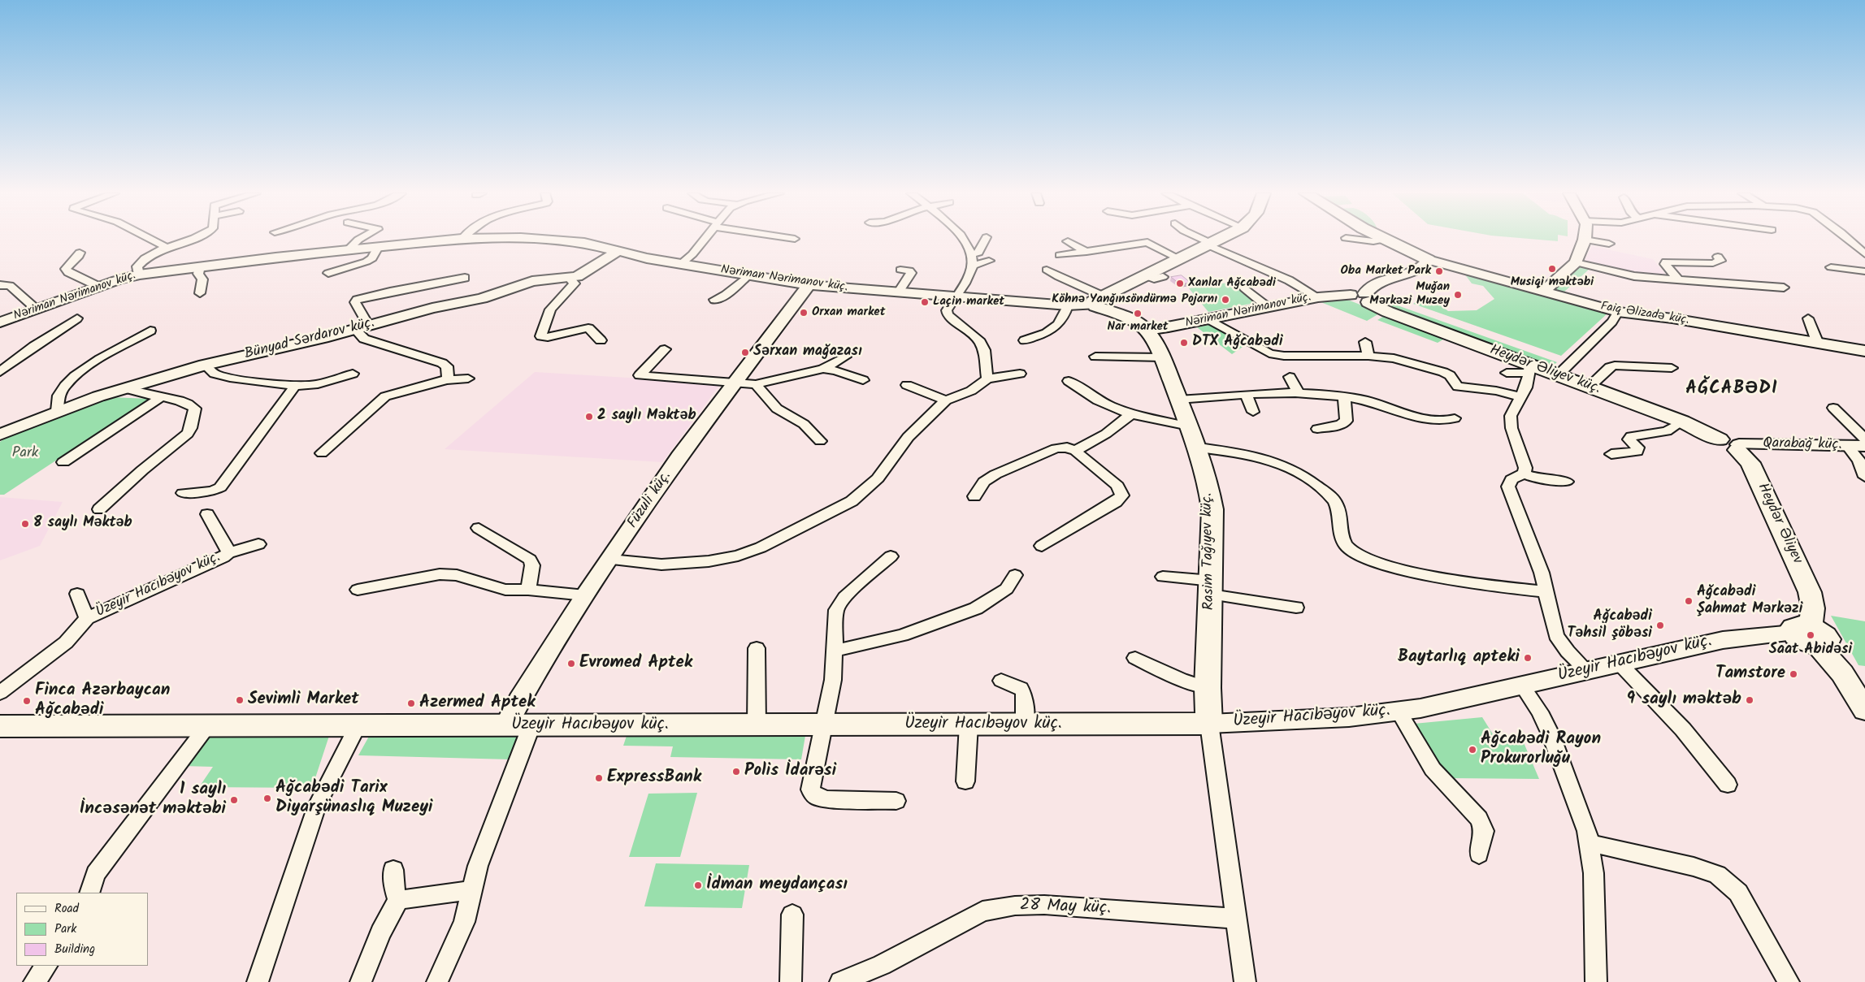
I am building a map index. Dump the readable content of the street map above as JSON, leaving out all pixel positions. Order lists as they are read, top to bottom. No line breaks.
{"streets":{"main road":["Faiq Əlizadə küç.","Heydər Əliyev küç.","Heydər Əliyev","Rasim Tağıyev küç.","Üzeyir Hacıbəyov küç."],"street":["Nəriman Nərimanov küç.","Bünyad Sərdarov küç.","Qarabağ küç.","Füzuli küç.","28 May küç."]},"crossings":[["Nəriman Nərimanov küç.","Bünyad Sərdarov küç."],["Nəriman Nərimanov küç.","Heydər Əliyev küç."],["Nəriman Nərimanov küç.","Füzuli küç."],["Nəriman Nərimanov küç.","Rasim Tağıyev küç."],["Heydər Əliyev küç.","Qarabağ küç."],["Heydər Əliyev küç.","Heydər Əliyev"],["Qarabağ küç.","Heydər Əliyev"],["Füzuli küç.","Üzeyir Hacıbəyov küç."],["Heydər Əliyev","Üzeyir Hacıbəyov küç."],["Rasim Tağıyev küç.","Üzeyir Hacıbəyov küç."]],"districts":["AĞCABƏDI"],"parks":["Park"],"places":["Musiqi məktəbi","Oba Market Park","Xanlar Ağcabədi","Muğan Mərkəzi Muzey","Köhnə Yanğınsöndürmə Pojarnı","Laçin market","Orxan market","Nar market","DTX Ağcabədi","Sərxan mağazası","2 saylı Məktəb","8 saylı Məktəb","Ağcabədi Şahmat Mərkəzi","Ağcabədi Təhsil şöbəsi","Saat Abidəsi","Baytarlıq apteki","Evromed Aptek","Tamstore","Sevimli Market","9 saylı məktəb","Finca Azərbaycan Ağcabədi","Azermed Aptek","Ağcabədi Rayon Prokurorluğu","Polis İdarəsi","ExpressBank","Ağcabədi Tarix Diyarşünaslıq Muzeyi","1 saylı İncəsənət məktəbi","İdman meydançası"],"legend":["Road","Park","Building"]}
